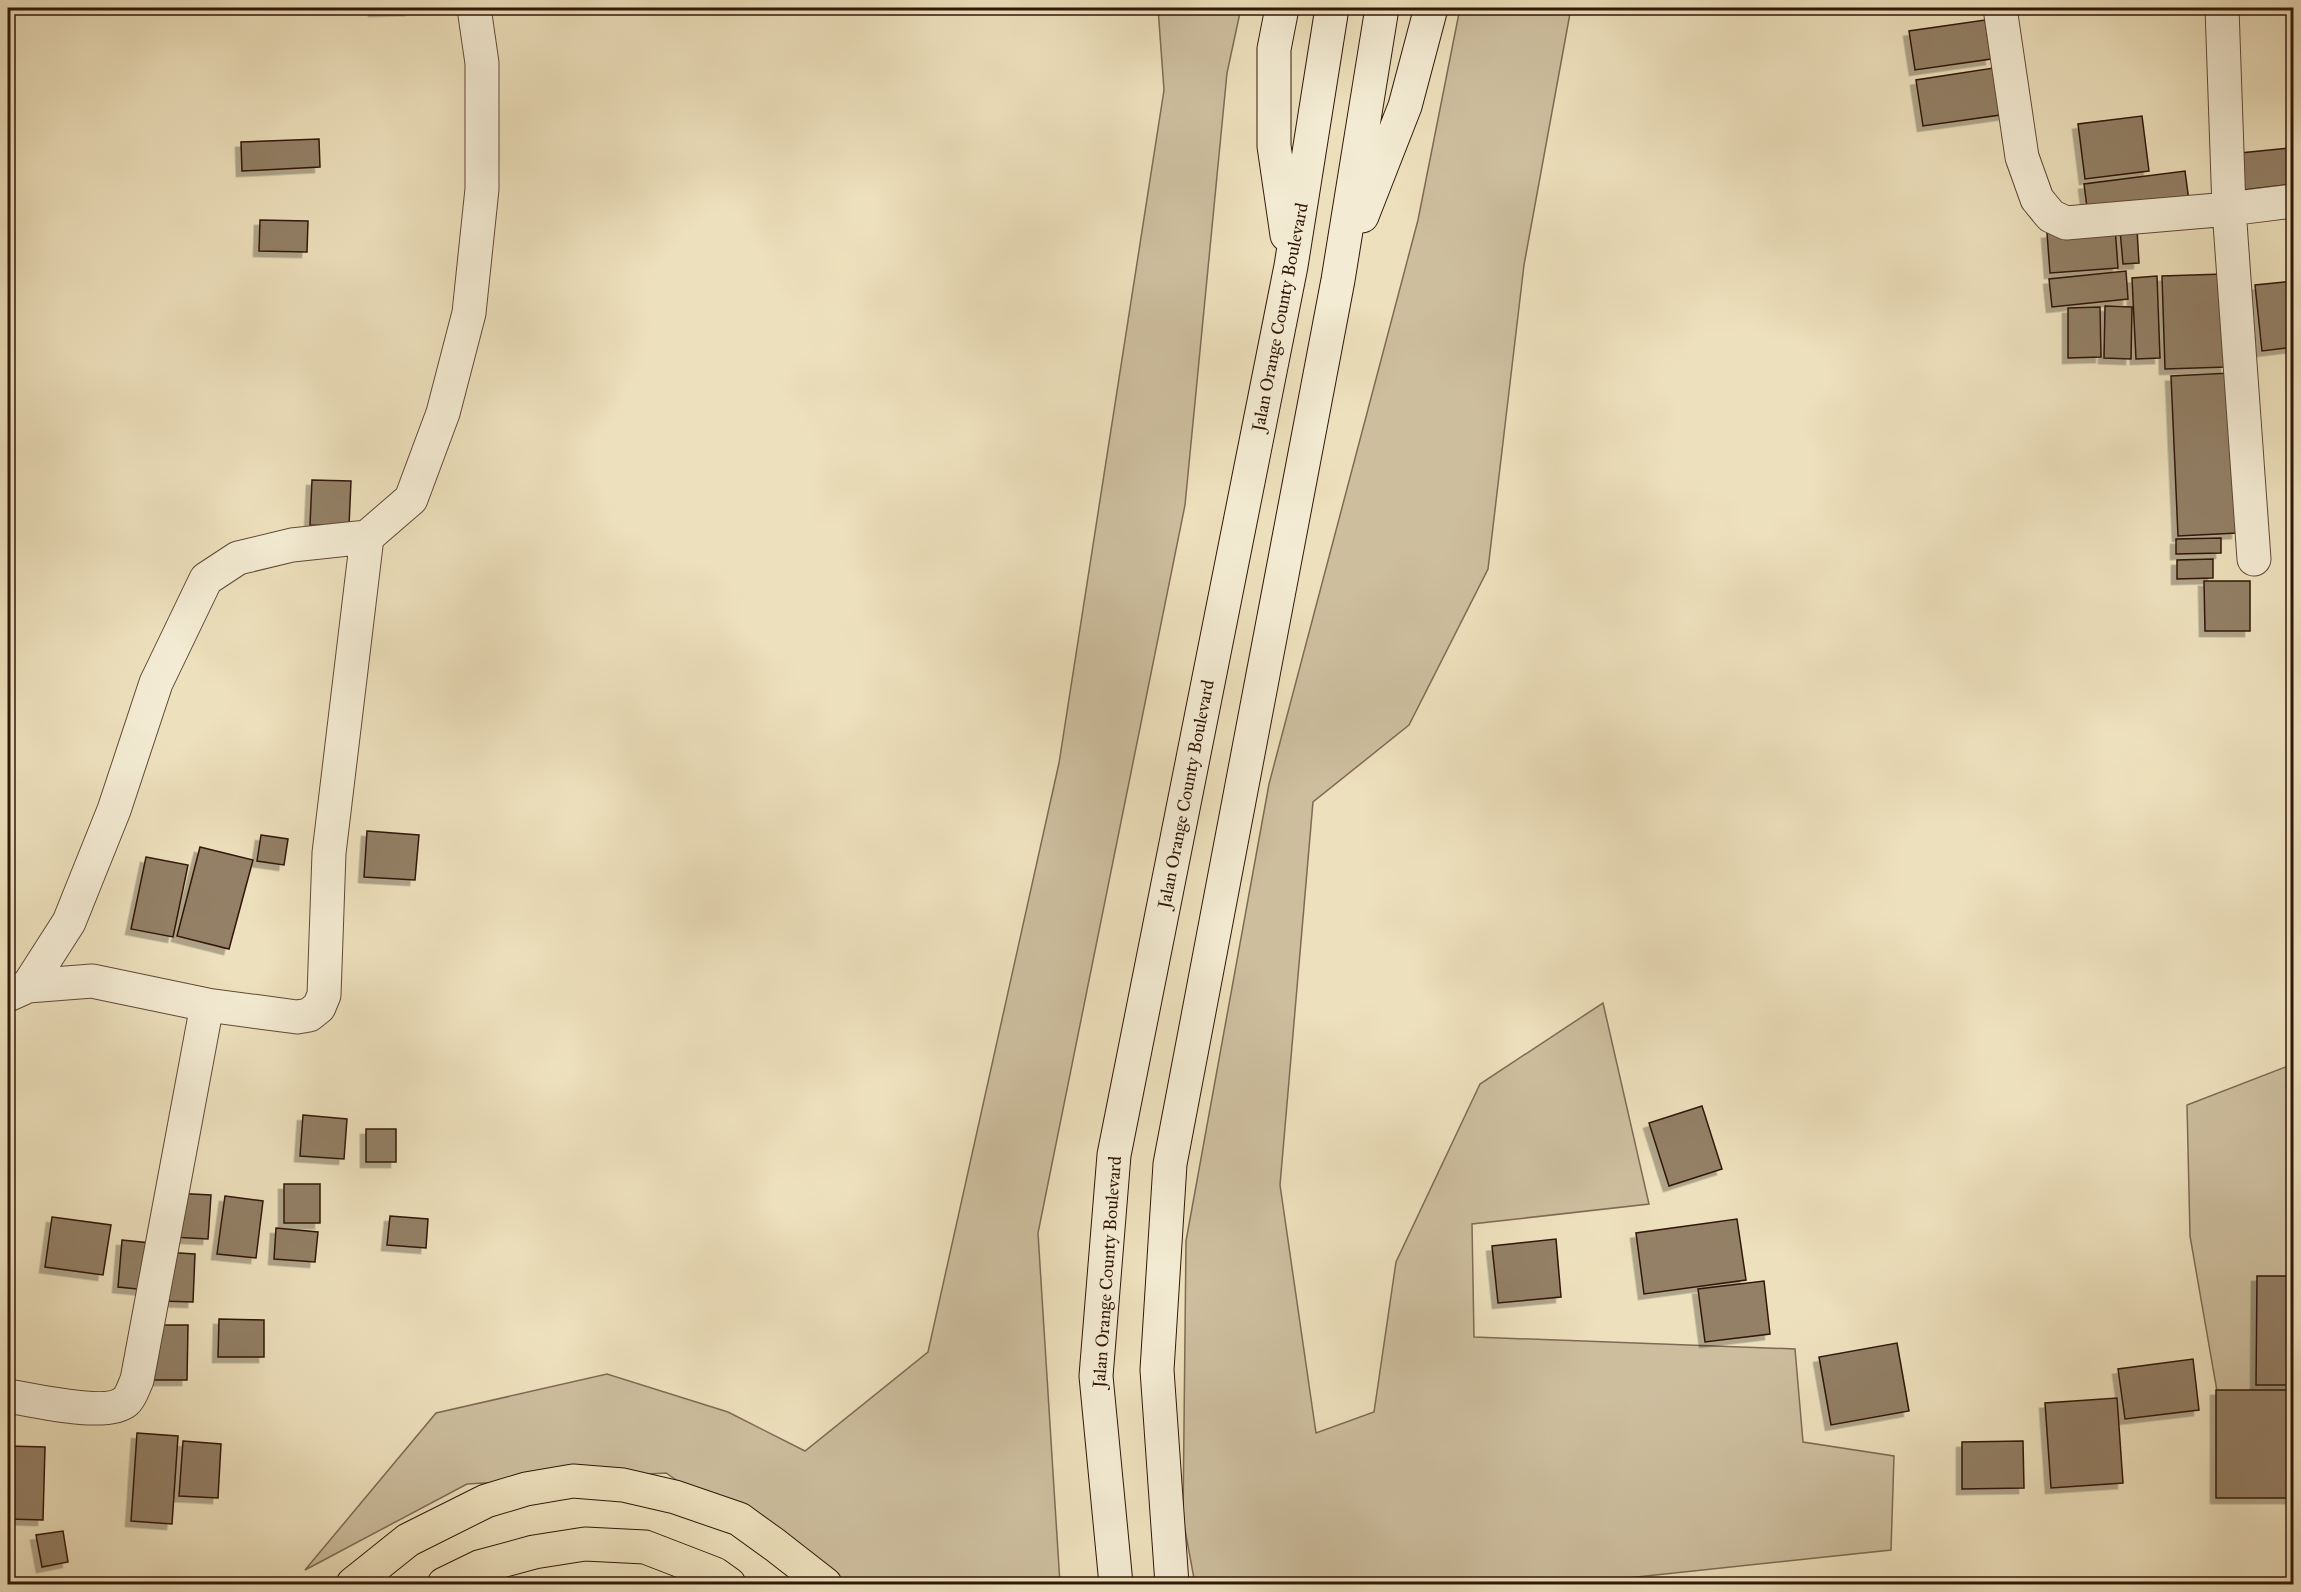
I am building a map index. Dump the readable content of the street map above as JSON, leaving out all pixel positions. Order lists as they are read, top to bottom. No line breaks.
{"streets":{"main road":["Jalan Orange County Boulevard"]}}
